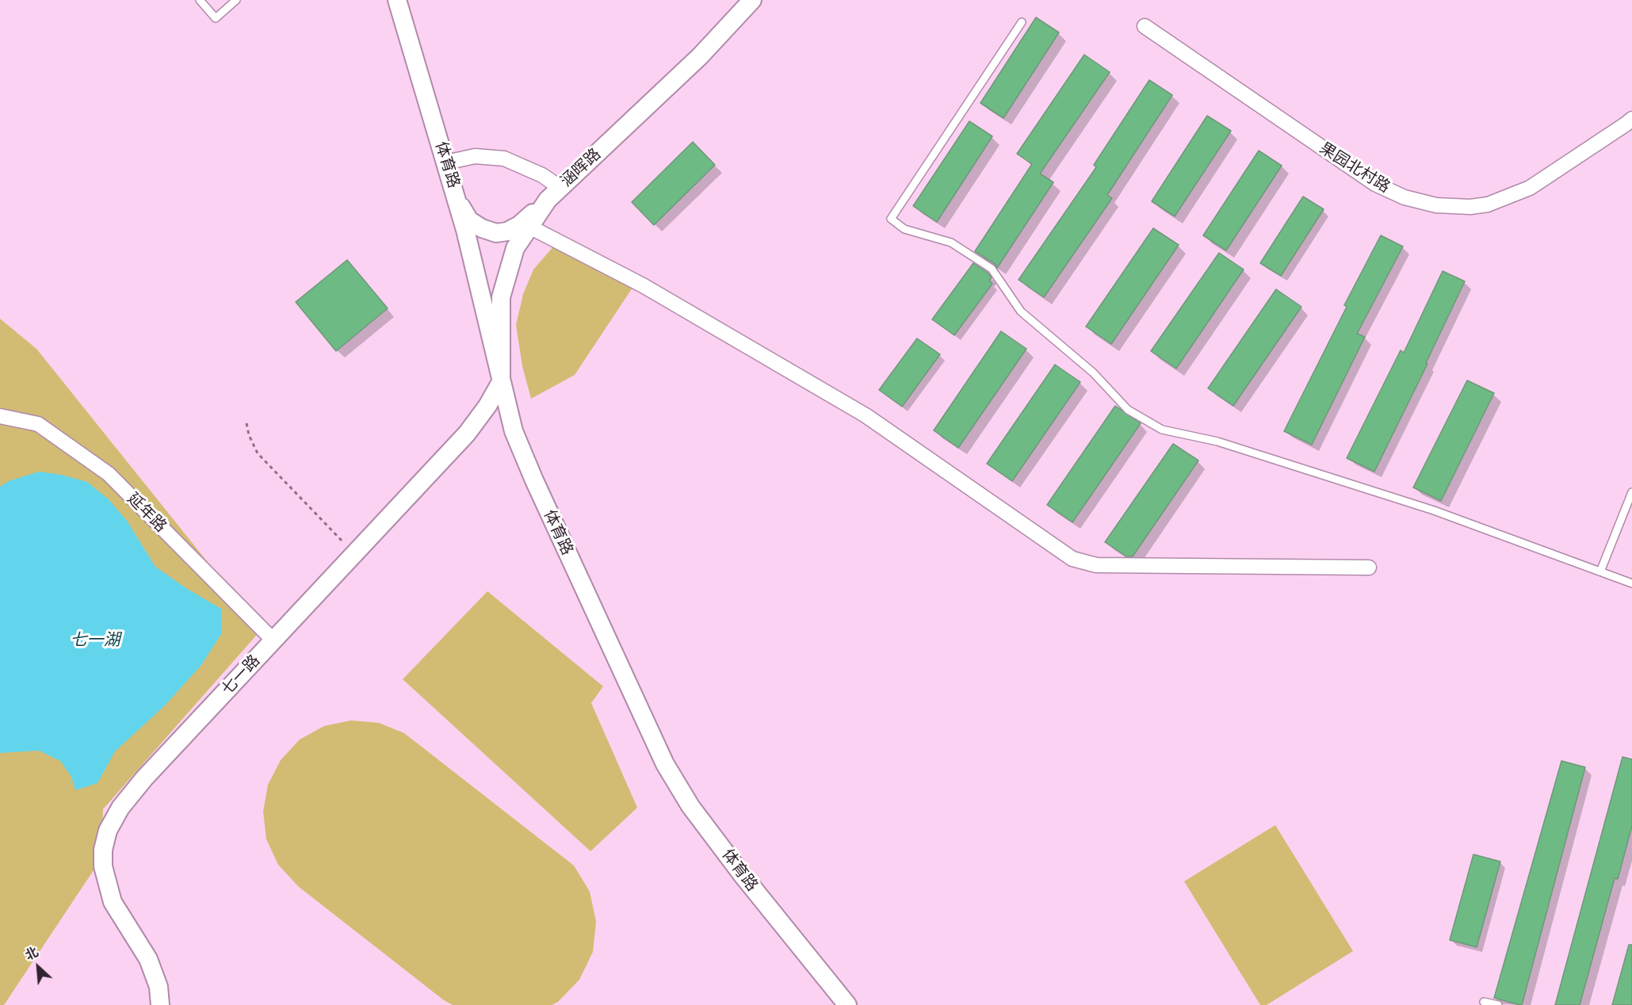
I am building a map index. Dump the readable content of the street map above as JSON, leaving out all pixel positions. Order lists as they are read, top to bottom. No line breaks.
{"streets":{"street":["体育路","涵晖路","果园北村路","延年路","七一路"]},"crossings":[["体育路","涵晖路"],["体育路","七一路"],["涵晖路","七一路"],["延年路","七一路"]],"water":["七一湖"],"north":"top left"}
